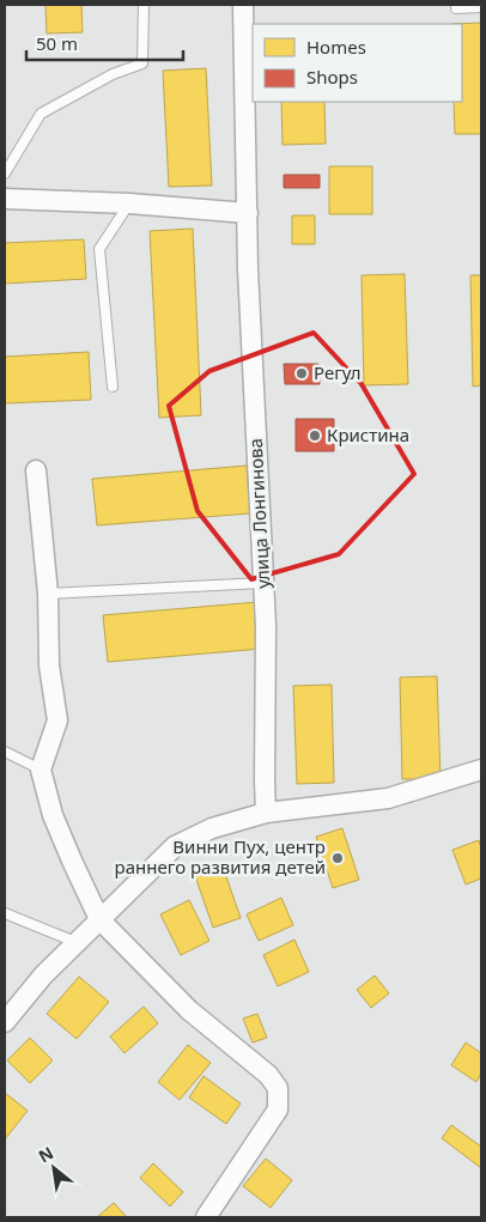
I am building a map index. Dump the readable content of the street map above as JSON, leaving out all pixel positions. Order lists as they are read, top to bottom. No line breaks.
{"streets":{"street":["улица Лонгинова"]},"places":["Регул","Кристина","Винни Пух, центр раннего развития детей"],"legend":["Homes","Shops"],"scale_bar":"50 m","north":"top left"}
